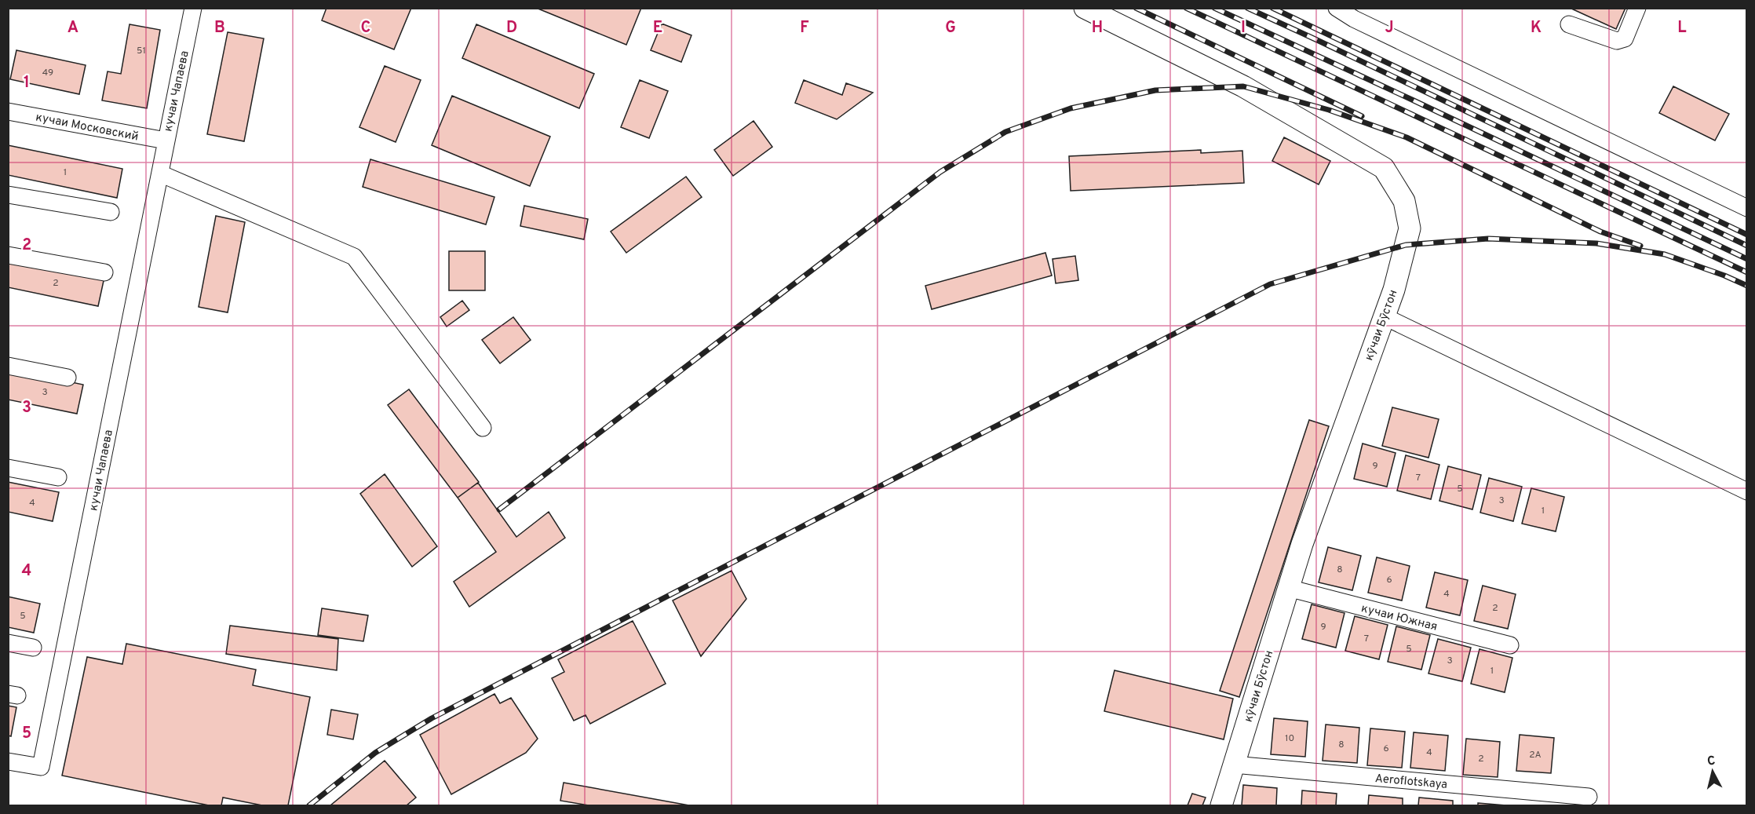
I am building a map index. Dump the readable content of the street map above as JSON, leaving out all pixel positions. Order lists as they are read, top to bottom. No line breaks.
{"streets":{"main road":["кӯчаи Бӯстон"],"street":["кучаи Чапаева","кучаи Московский","кучаи Южная","Aeroflotskaya"]},"crossings":[["кучаи Чапаева","кучаи Московский"],["кӯчаи Бӯстон","кучаи Южная"],["кӯчаи Бӯстон","Aeroflotskaya"]],"house_numbers":["51","49","1","2","3","9","7","5","3","4","1","8","6","4","2","5","9","7","5","3","1","10","8","6","4","2А","2"],"north":"top","grid":{"columns":["A","B","C","D","E","F","G","H","I","J","K","L"],"rows":["1","2","3","4","5"]}}
